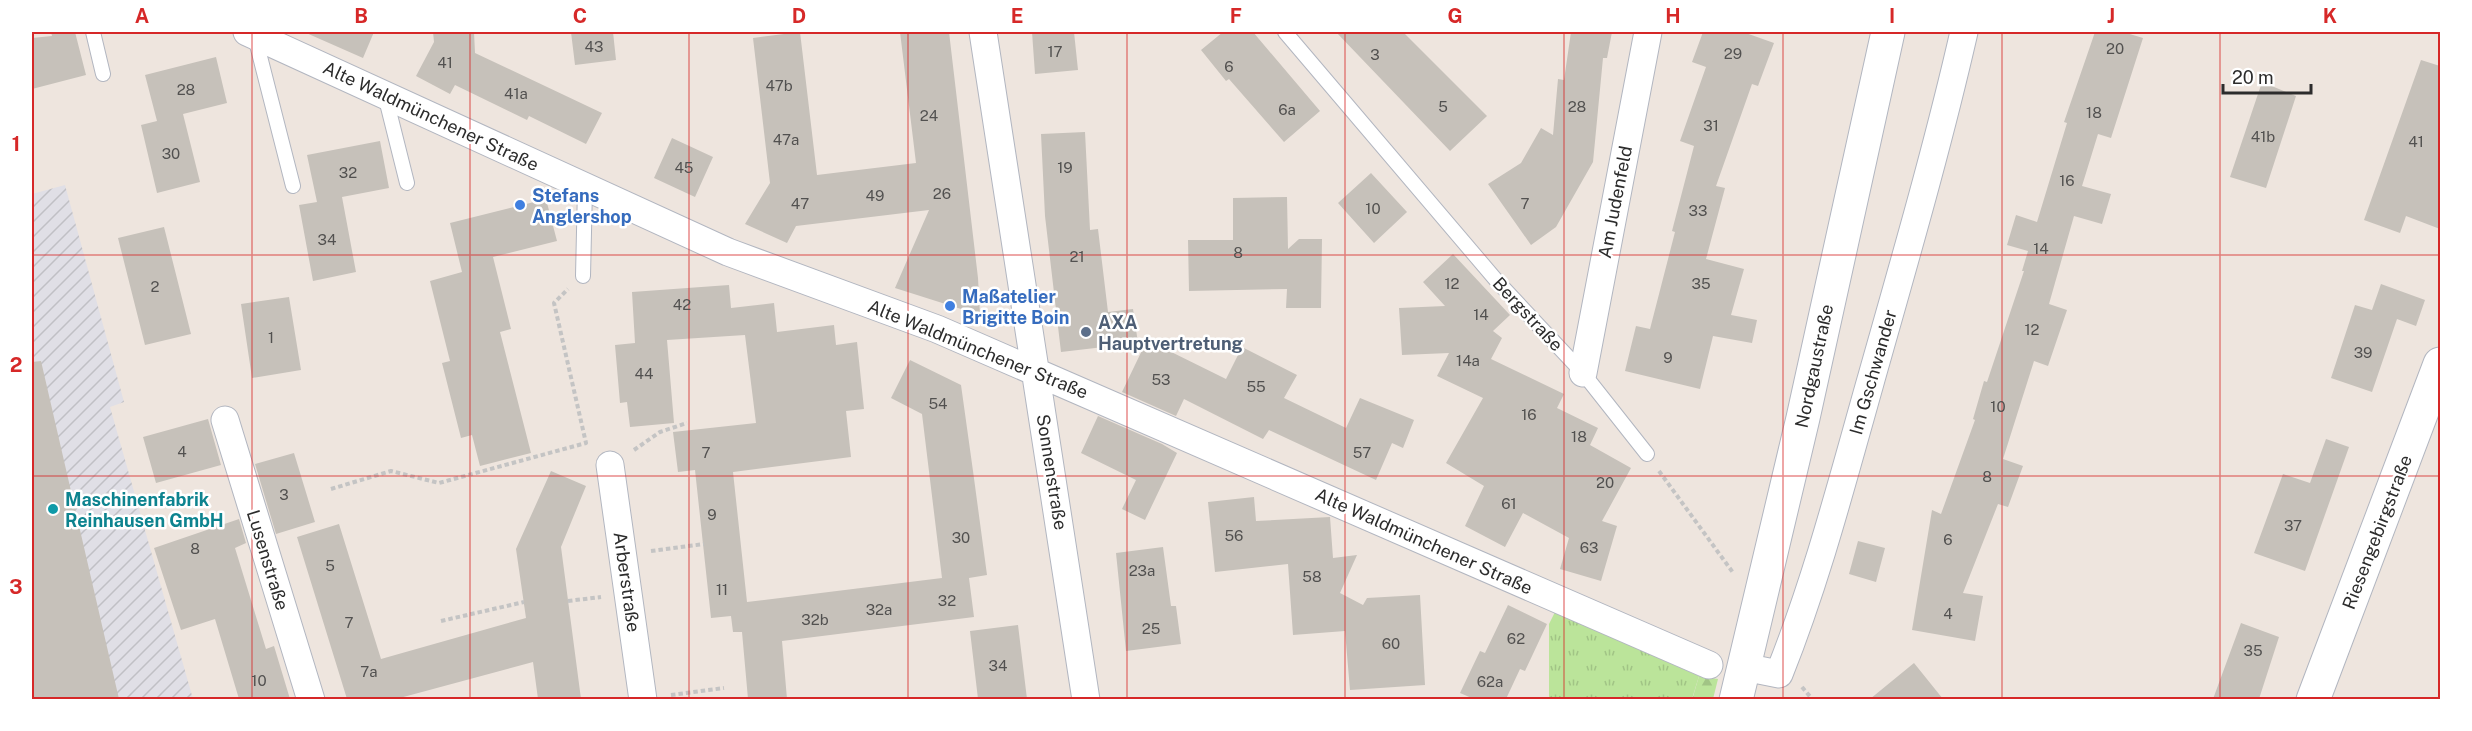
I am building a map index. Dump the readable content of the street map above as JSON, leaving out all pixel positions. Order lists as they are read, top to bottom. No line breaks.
{"streets":{"main road":["Nordgaustraße","Riesengebirgstraße"],"street":["Alte Waldmünchener Straße","Am Judenfeld","Im Gschwander","Sonnenstraße","Lusenstraße","Arberstraße"],"lane":["Bergstraße"]},"crossings":[["Alte Waldmünchener Straße","Sonnenstraße"],["Am Judenfeld","Bergstraße"],["Nordgaustraße","Im Gschwander"]],"places":["Stefans Anglershop","Maßatelier Brigitte Boin","AXA Hauptvertretung","Maschinenfabrik Reinhausen GmbH"],"house_numbers":["43","20","17","29","3","41","6","47b","28","41a","5","28","6a","18","24","31","41b","47a","41","30","45","19","32","16","26","49","47","7","10","33","34","14","8","21","12","35","2","42","14","12","1","39","9","14a","44","53","55","54","10","16","18","4","7","57","8","20","3","61","9","37","56","30","6","63","8","5","23a","58","11","32","32a","4","32b","7","25","62","60","35","34","7a","10","62a"],"scale_bar":"20 m","grid":{"columns":["A","B","C","D","E","F","G","H","I","J","K"],"rows":["1","2","3"]}}
